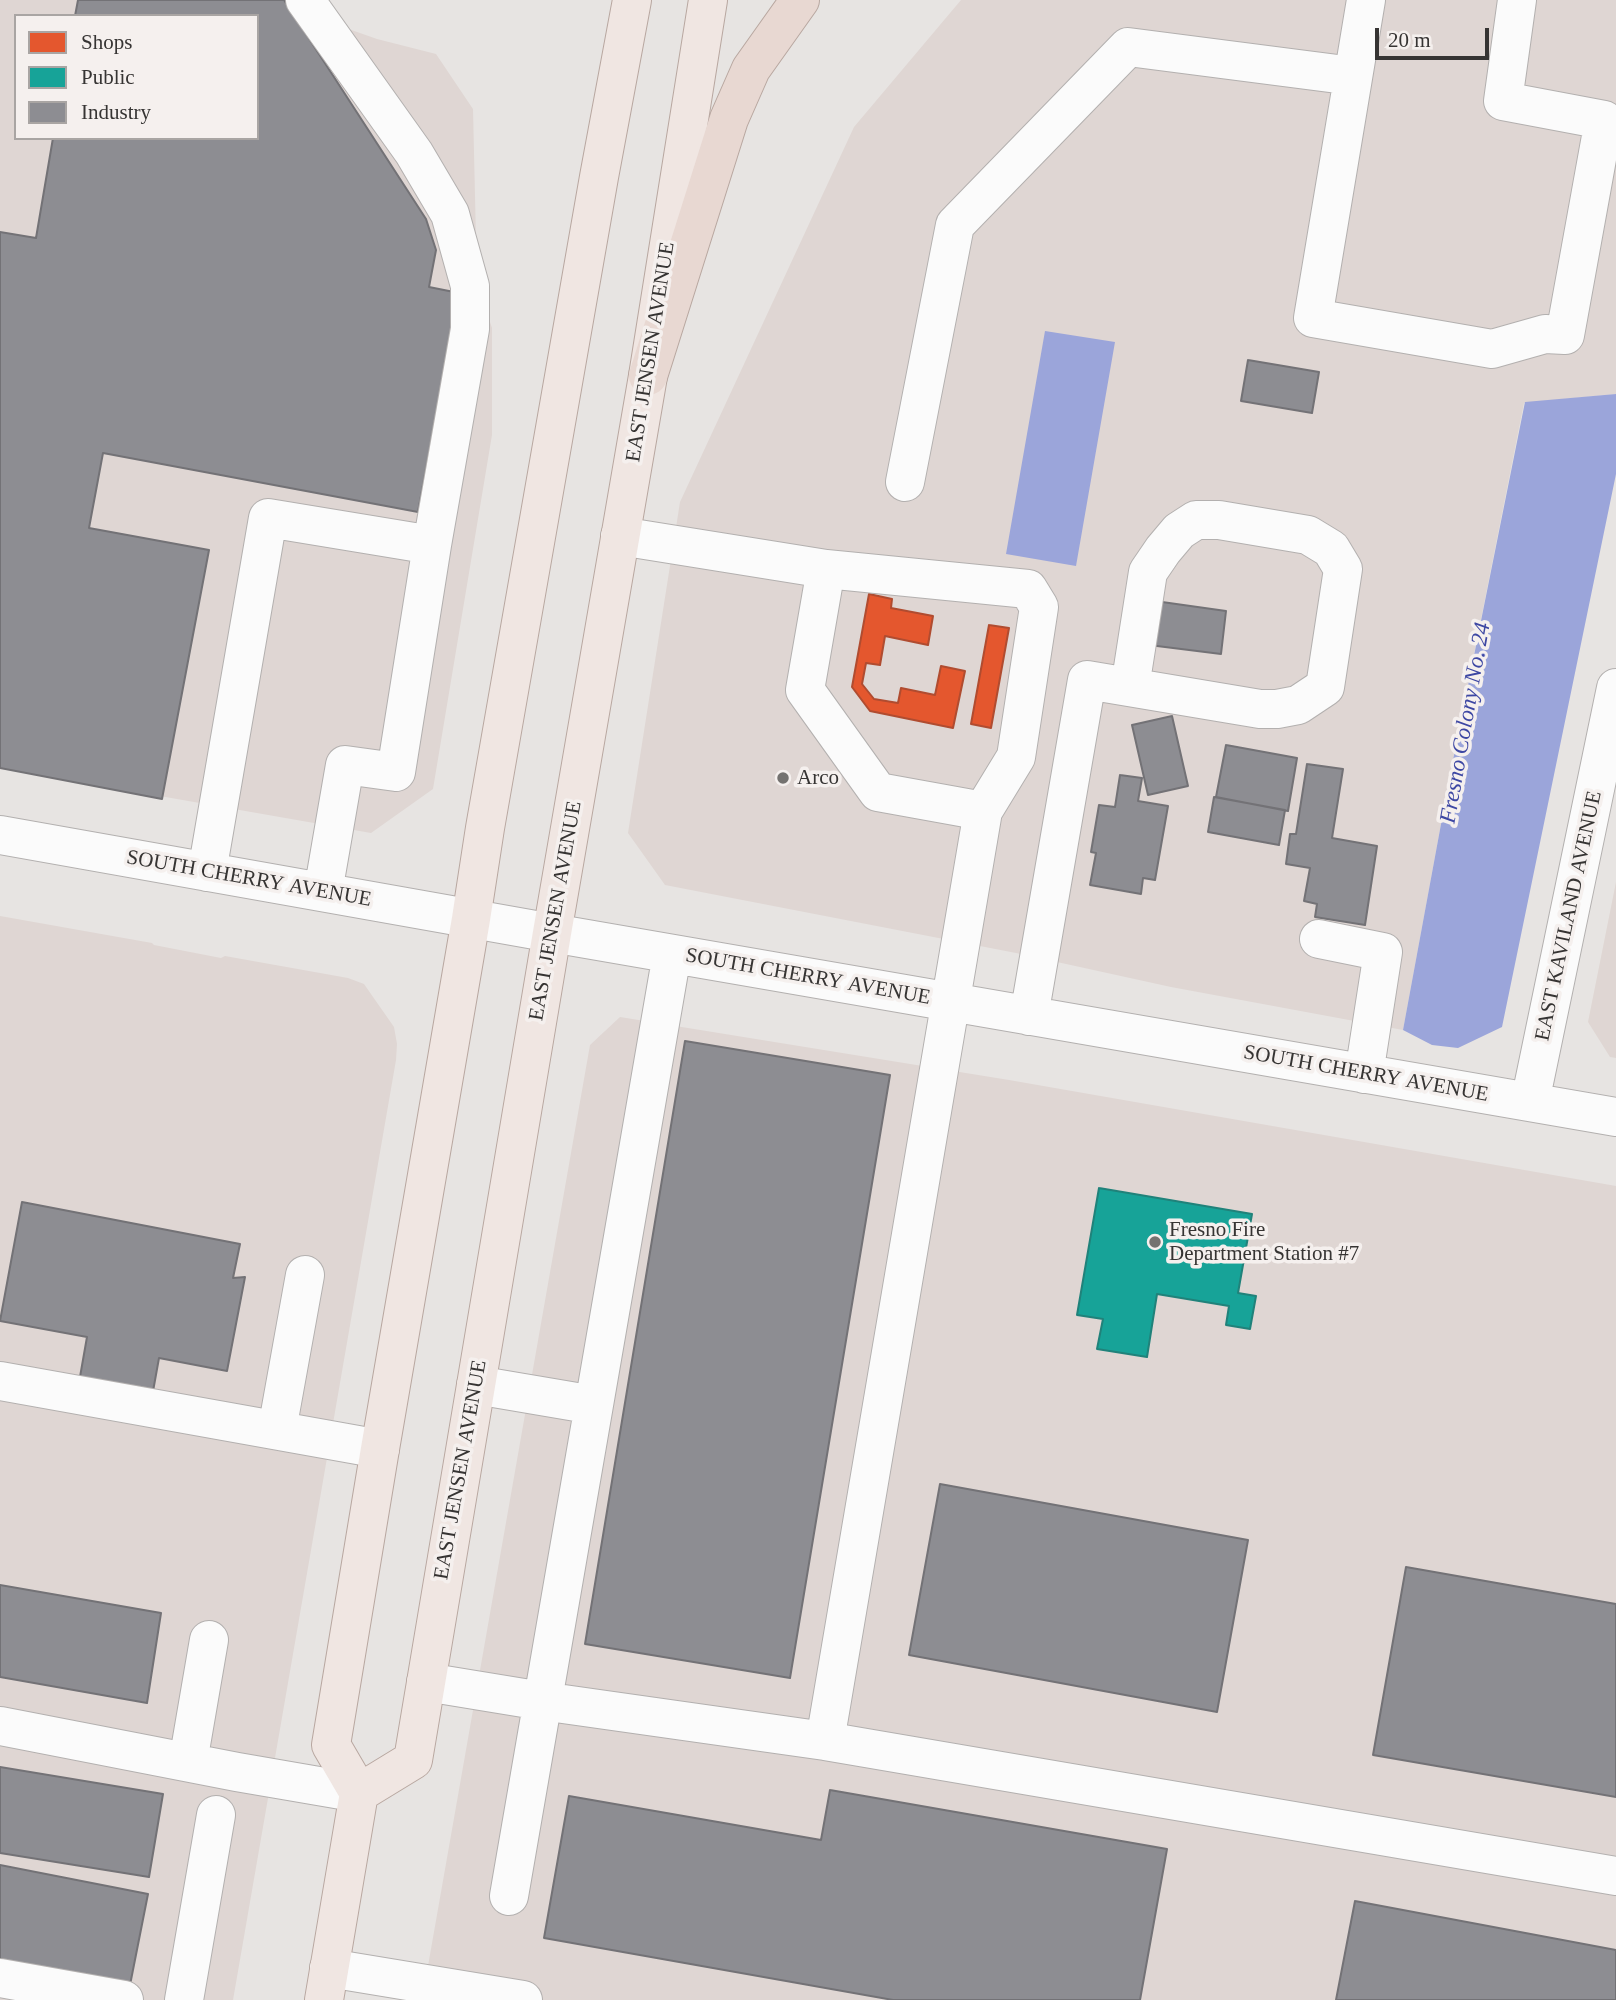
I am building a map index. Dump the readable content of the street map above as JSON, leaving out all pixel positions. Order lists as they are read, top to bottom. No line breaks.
{"streets":{"main road":["EAST JENSEN AVENUE"],"street":["SOUTH CHERRY AVENUE","EAST KAVILAND AVENUE"]},"crossings":[["EAST JENSEN AVENUE","SOUTH CHERRY AVENUE"],["SOUTH CHERRY AVENUE","EAST KAVILAND AVENUE"]],"water":["Fresno Colony No. 24"],"places":["Arco","Fresno Fire Department Station #7"],"legend":["Shops","Public","Industry"],"scale_bar":"20 m"}
